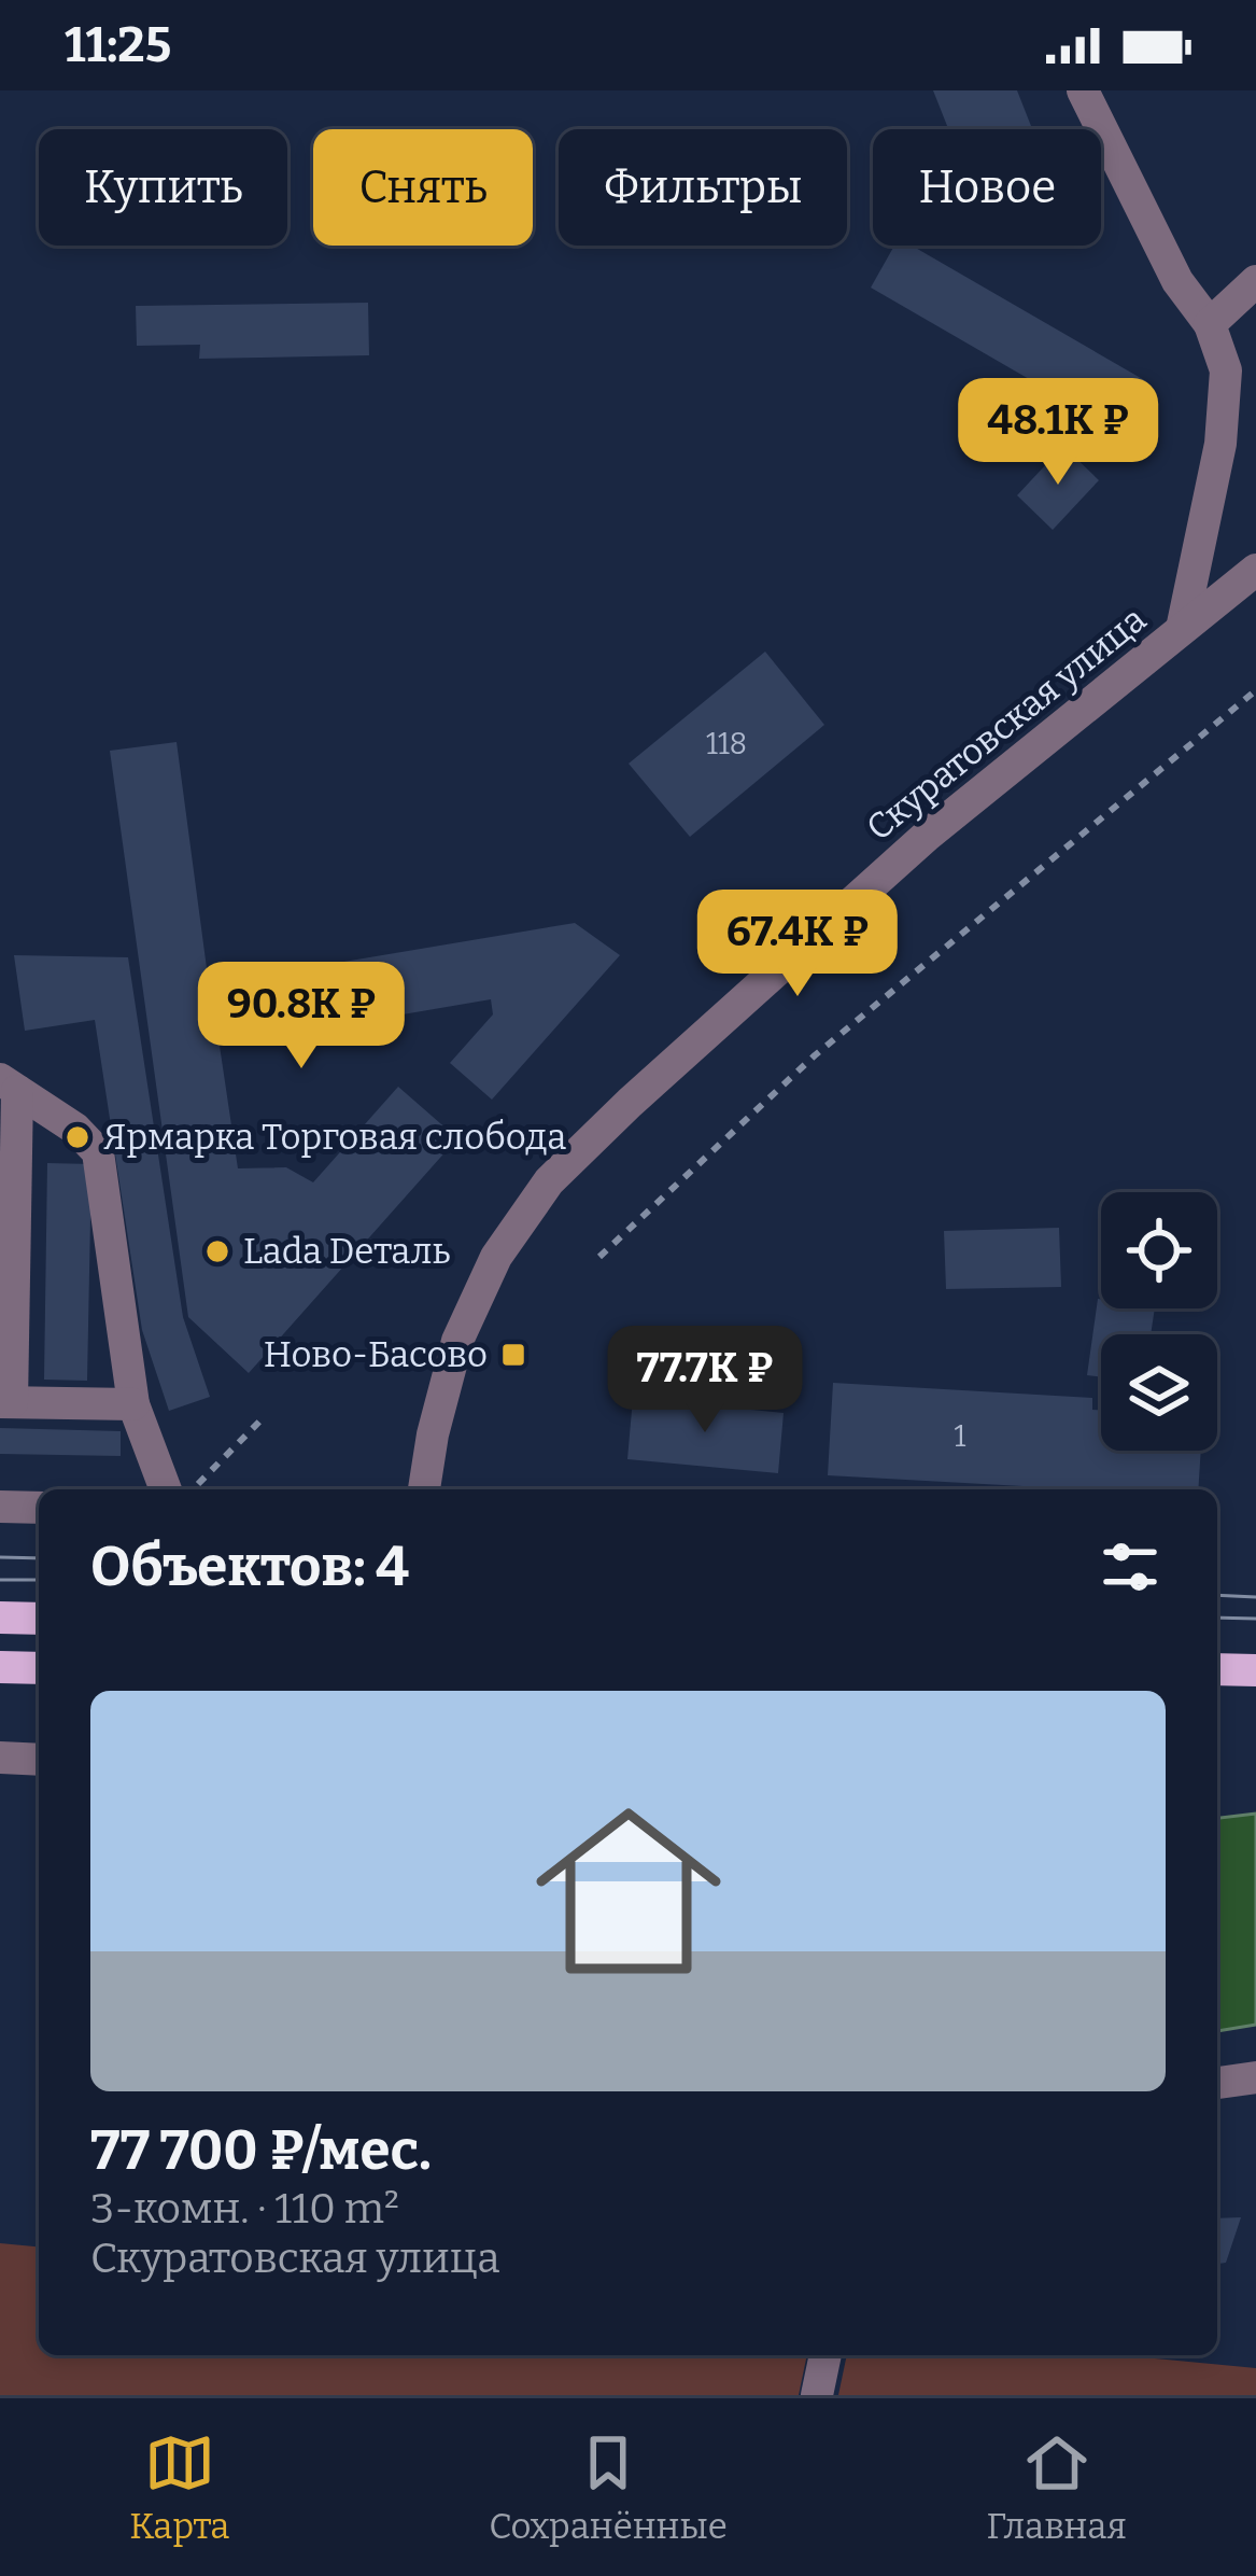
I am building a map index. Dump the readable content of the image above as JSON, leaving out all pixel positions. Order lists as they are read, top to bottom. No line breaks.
{"streets":{"street":["Скуратовская улица"]},"places":{"other":["Ярмарка Торговая слобода","Lada Dеталь"],"transit":["Ново-Басово"]},"house_numbers":["118","1"],"page":{"status":"11:25","chip":["Купить","Снять","Фильтры","Новое"],"price":["48.1K ₽","67.4K ₽","90.8K ₽","77.7K ₽"],"heading":"Объектов: 4","list":[{"name":"77 700 ₽/мес.","note":"3-комн. · 110 m² · Скуратовская улица"}],"tabs":["Карта","Сохранённые","Главная"]}}
